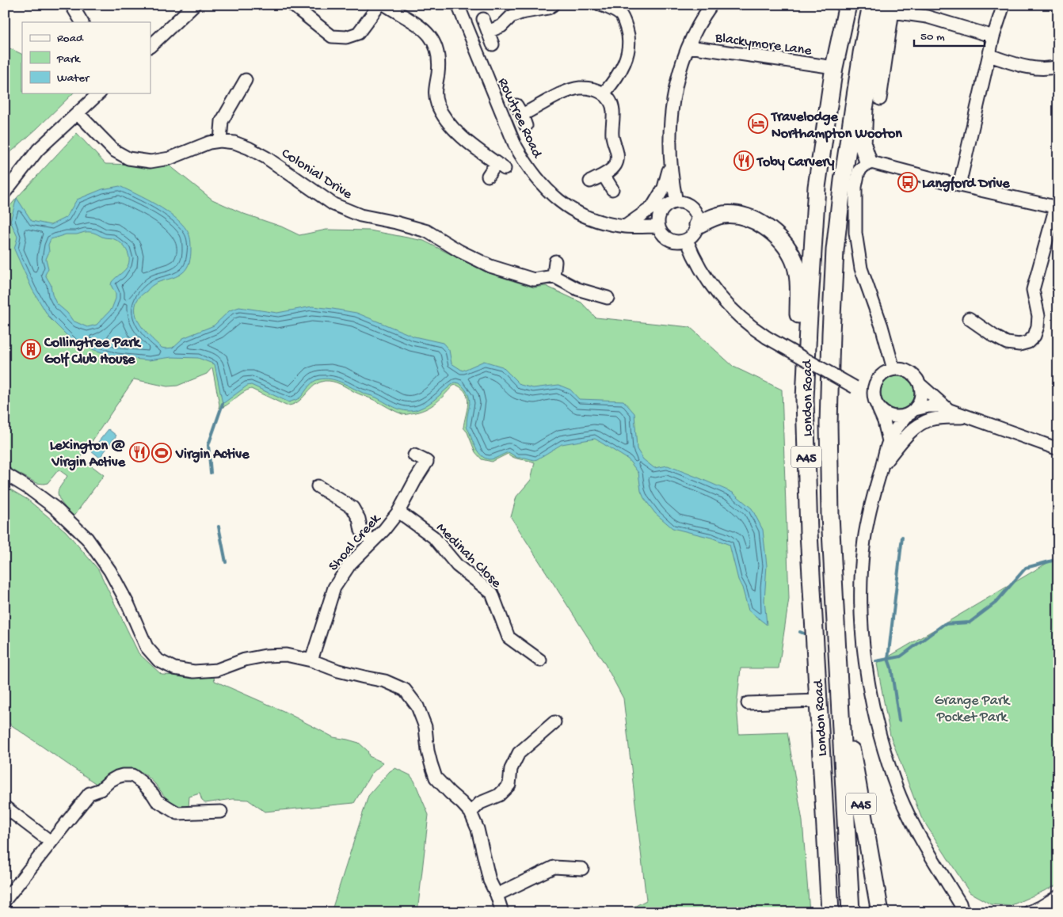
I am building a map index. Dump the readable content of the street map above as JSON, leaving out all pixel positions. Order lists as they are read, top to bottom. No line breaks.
{"streets":{"highway":["London Road","A45"],"street":["Blackymore Lane","Rowtree Road","Colonial Drive","Shoal Creek","Medinah Close"]},"crossings":[["Blackymore Lane","London Road"],["London Road","A45"],["Shoal Creek","Medinah Close"]],"parks":["Grange Park Pocket Park"],"places":{"hotel":["Travelodge Northampton Wooton"],"restaurant":["Toby Carvery","Lexington @ Virgin Active"],"bus stop":["Langford Drive"],"building":["Collingtree Park Golf Club House"],"sports":["Virgin Active"]},"legend":["Road","Park","Water"],"scale_bar":"50 m"}
